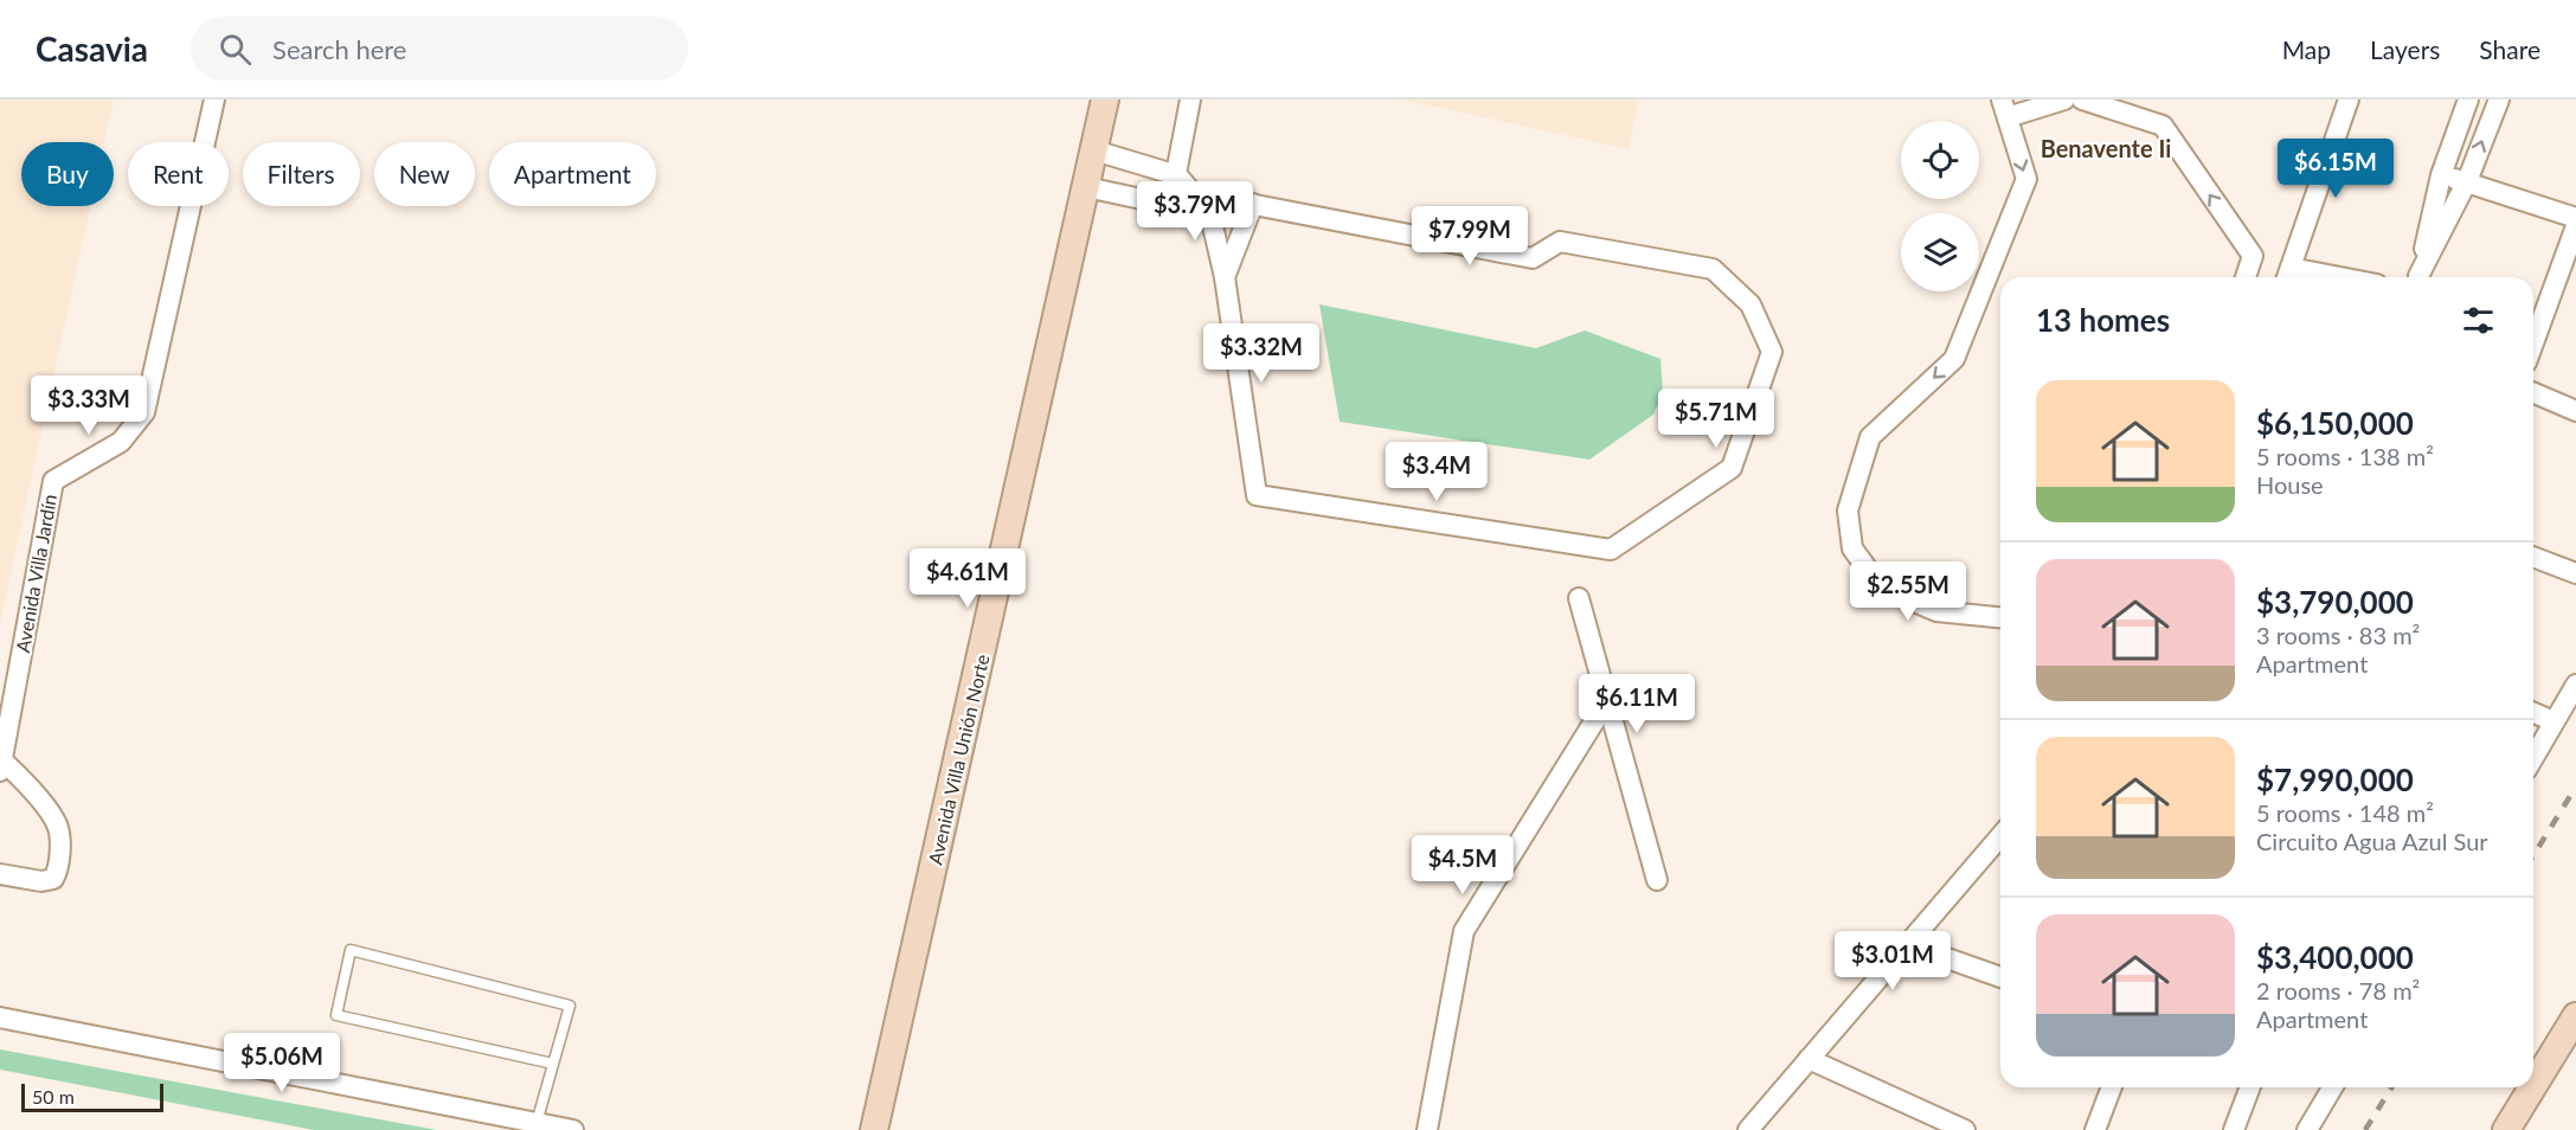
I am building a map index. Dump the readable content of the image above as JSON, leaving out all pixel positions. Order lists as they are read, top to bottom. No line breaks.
{"streets":{"main road":["Avenida Villa Unión Norte"],"street":["Avenida Villa Jardín"]},"districts":["Benavente Ii"],"scale_bar":"50 m","page":{"header":"Casavia","search":"Search here","nav":["Map","Layers","Share"],"price":["$6.15M","$3.79M","$7.99M","$3.32M","$3.33M","$5.71M","$3.4M","$4.61M","$2.55M","$6.11M","$4.5M","$3.01M","$5.06M"],"chip":["Buy","Rent","Filters","New","Apartment"],"heading":"13 homes","list":[{"name":"$6,150,000","note":"5 rooms · 138 m² · House"},{"name":"$3,790,000","note":"3 rooms · 83 m² · Apartment"},{"name":"$7,990,000","note":"5 rooms · 148 m² · Circuito Agua Azul Sur"},{"name":"$3,400,000","note":"2 rooms · 78 m² · Apartment"}],"scale":"50 m"}}
